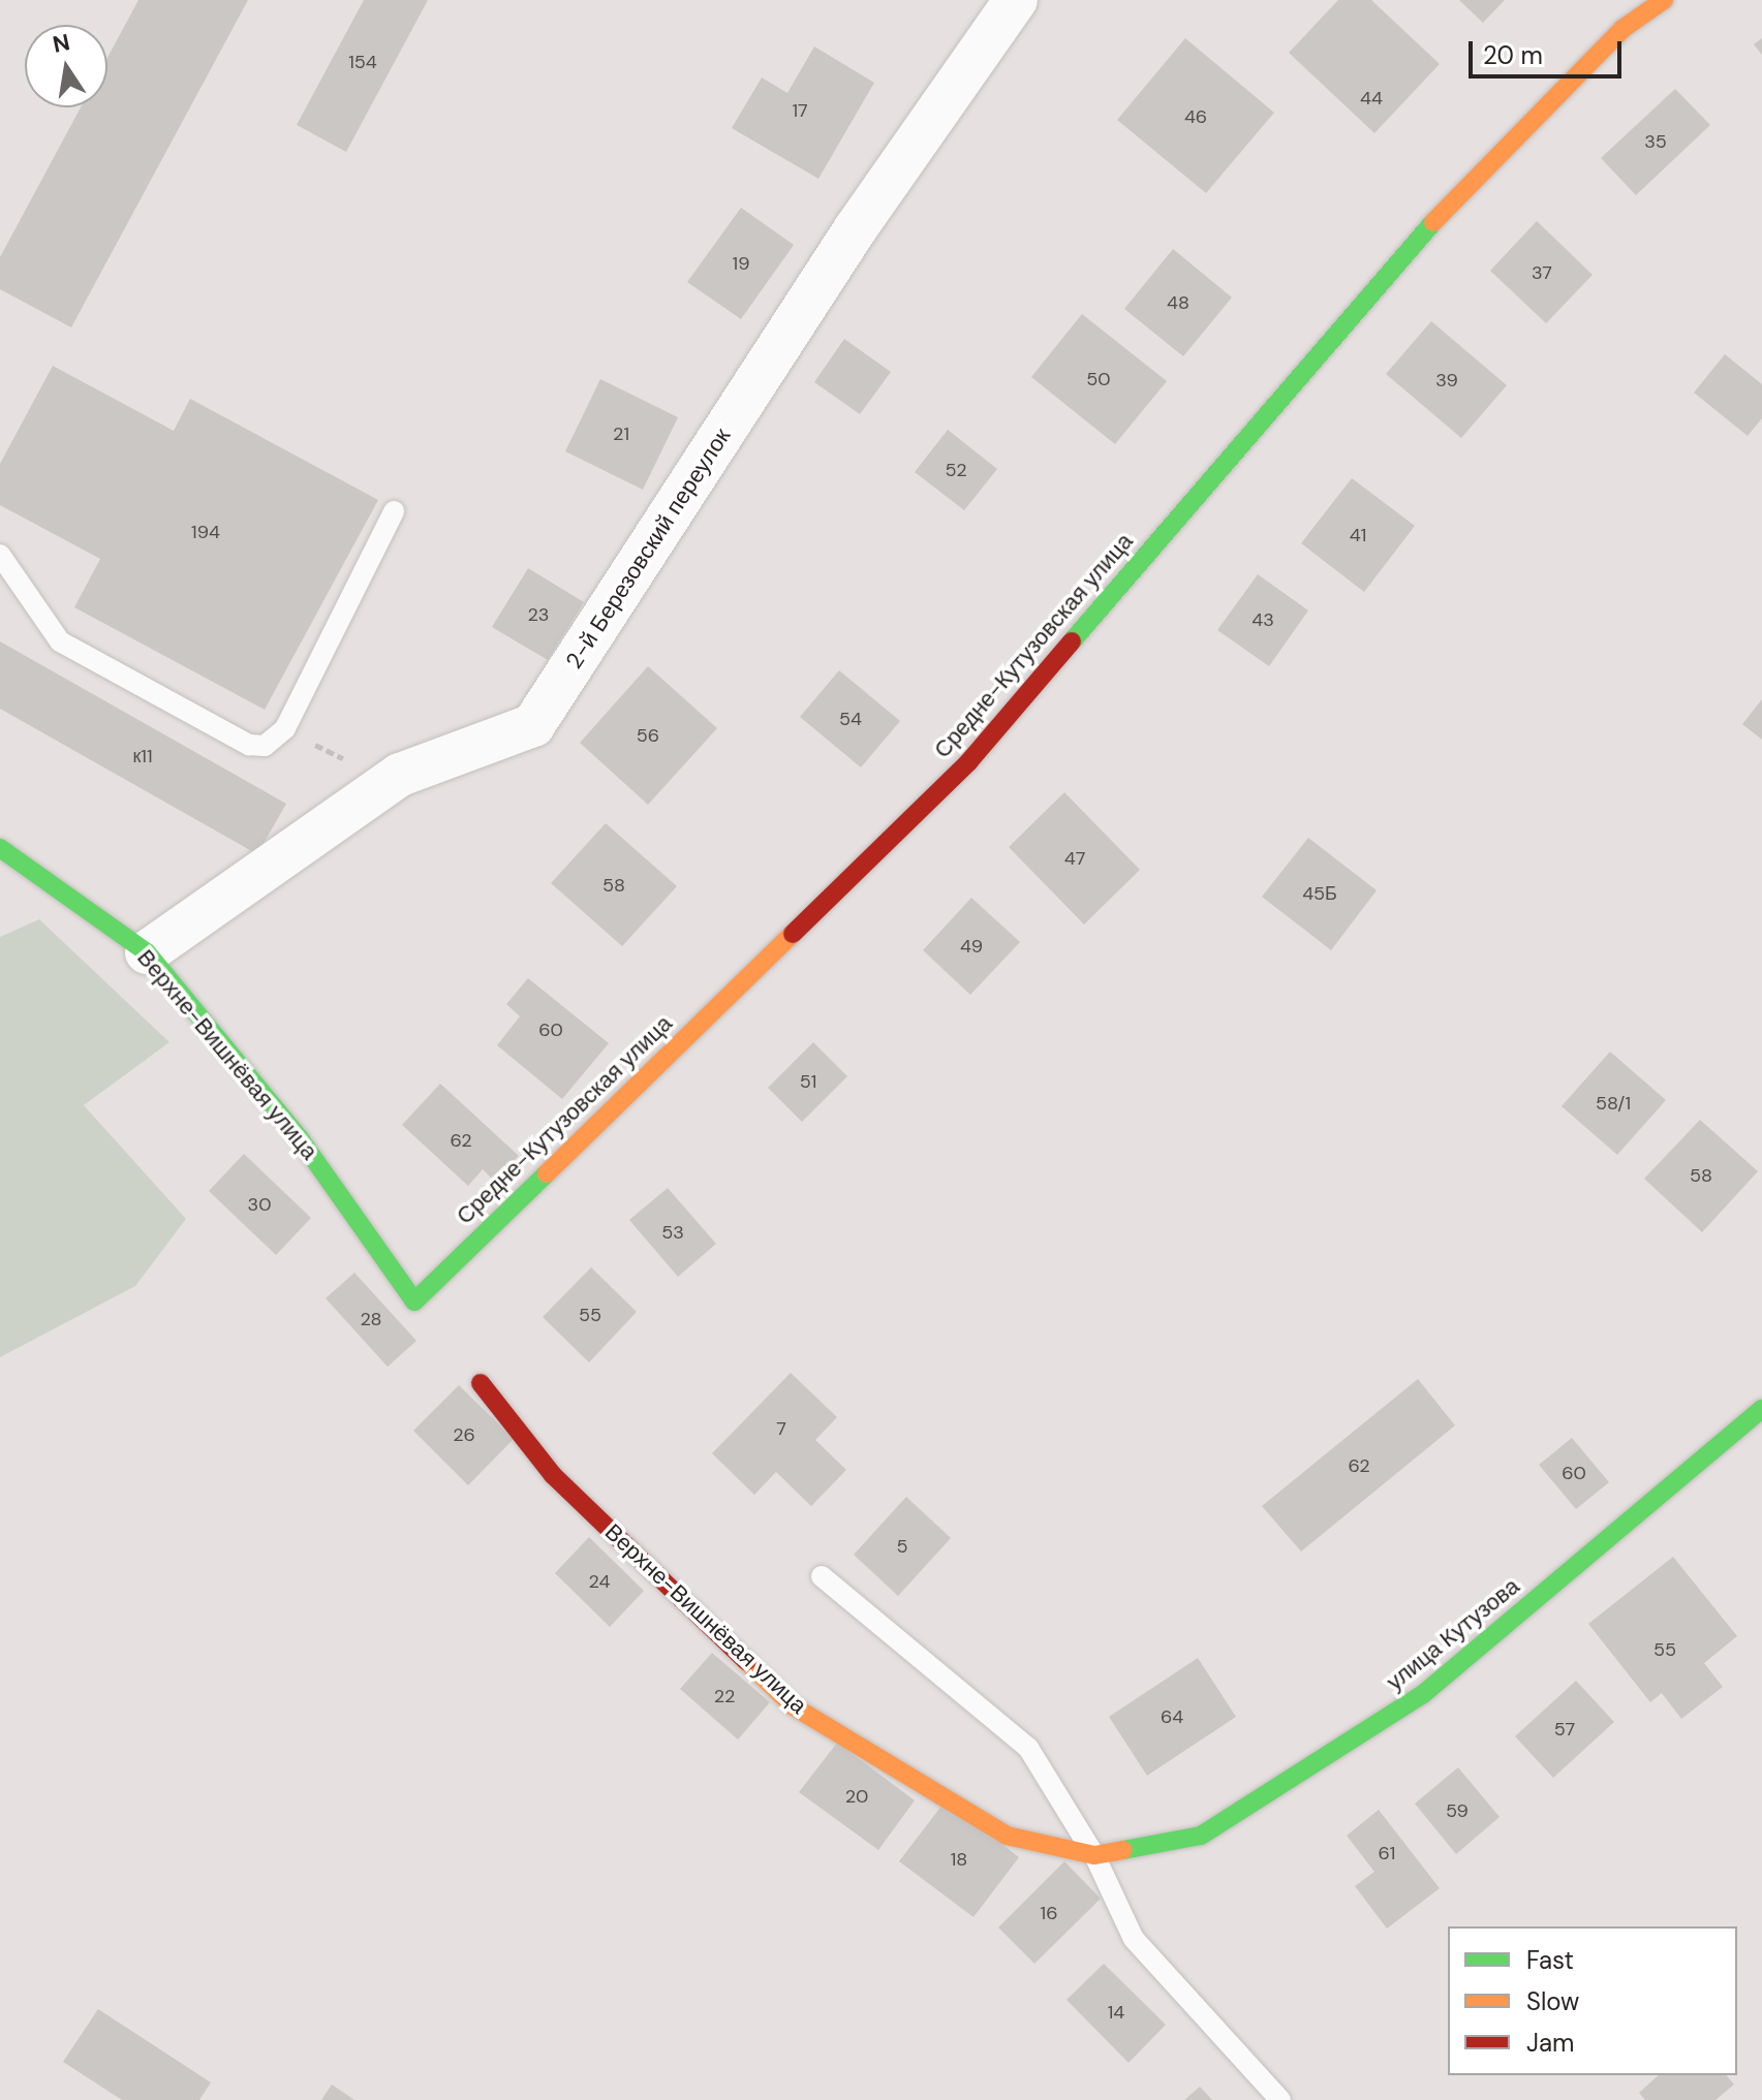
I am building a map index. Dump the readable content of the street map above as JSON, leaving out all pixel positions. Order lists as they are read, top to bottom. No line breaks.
{"streets":{"street":["2-й Березовский переулок","Средне-Кутузовская улица","Верхне-Вишнёвая улица","улица Кутузова"]},"crossings":[["2-й Березовский переулок","Верхне-Вишнёвая улица"],["Средне-Кутузовская улица","Верхне-Вишнёвая улица"],["Верхне-Вишнёвая улица","улица Кутузова"]],"house_numbers":["154","44","17","46","35","19","37","48","50","39","21","52","194","41","23","43","54","56","к11","47","58","45Б","49","60","51","58/1","62","58","30","53","55","28","7","26","62","60","5","24","55","22","64","57","20","59","61","18","16","14"],"legend":["Fast","Slow","Jam"],"scale_bar":"20 m","north":"top"}
